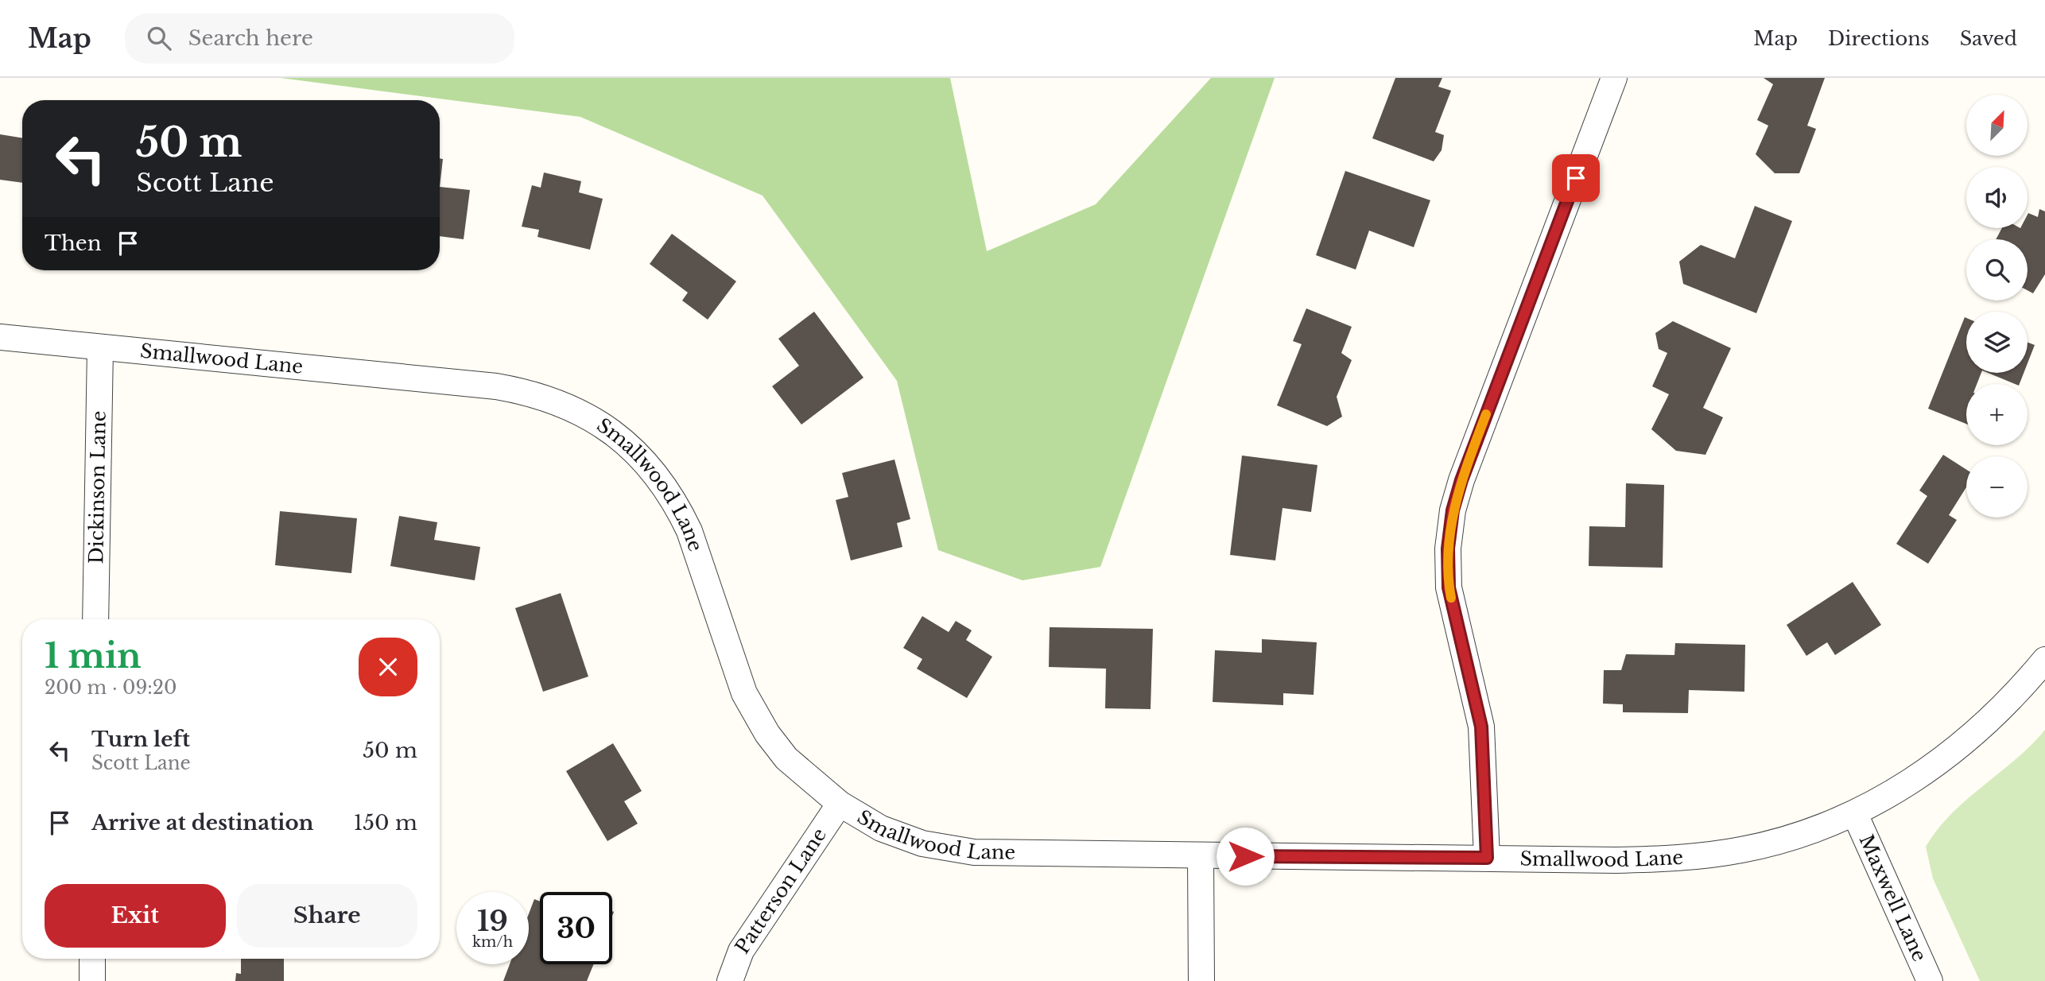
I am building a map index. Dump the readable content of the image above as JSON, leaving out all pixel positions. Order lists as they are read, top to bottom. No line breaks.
{"streets":{"street":["Smallwood Lane","Dickinson Lane","Patterson Lane","Maxwell Lane"]},"crossings":[["Smallwood Lane","Dickinson Lane"],["Smallwood Lane","Patterson Lane"],["Smallwood Lane","Maxwell Lane"]],"north":"top right","page":{"header":"Map","search":"Search here","nav":["Map","Directions","Saved"],"map_buttons":["+","−"],"turn":["50 m","Scott Lane"],"then":"Then","heading":["1 min","200 m · 09:20"],"list":[{"name":"Turn left","note":"Scott Lane","value":"50 m"},{"name":"Arrive at destination","value":"150 m"}],"buttons":["Exit","Share"],"speed":"19 km/h","limit":"30"}}
